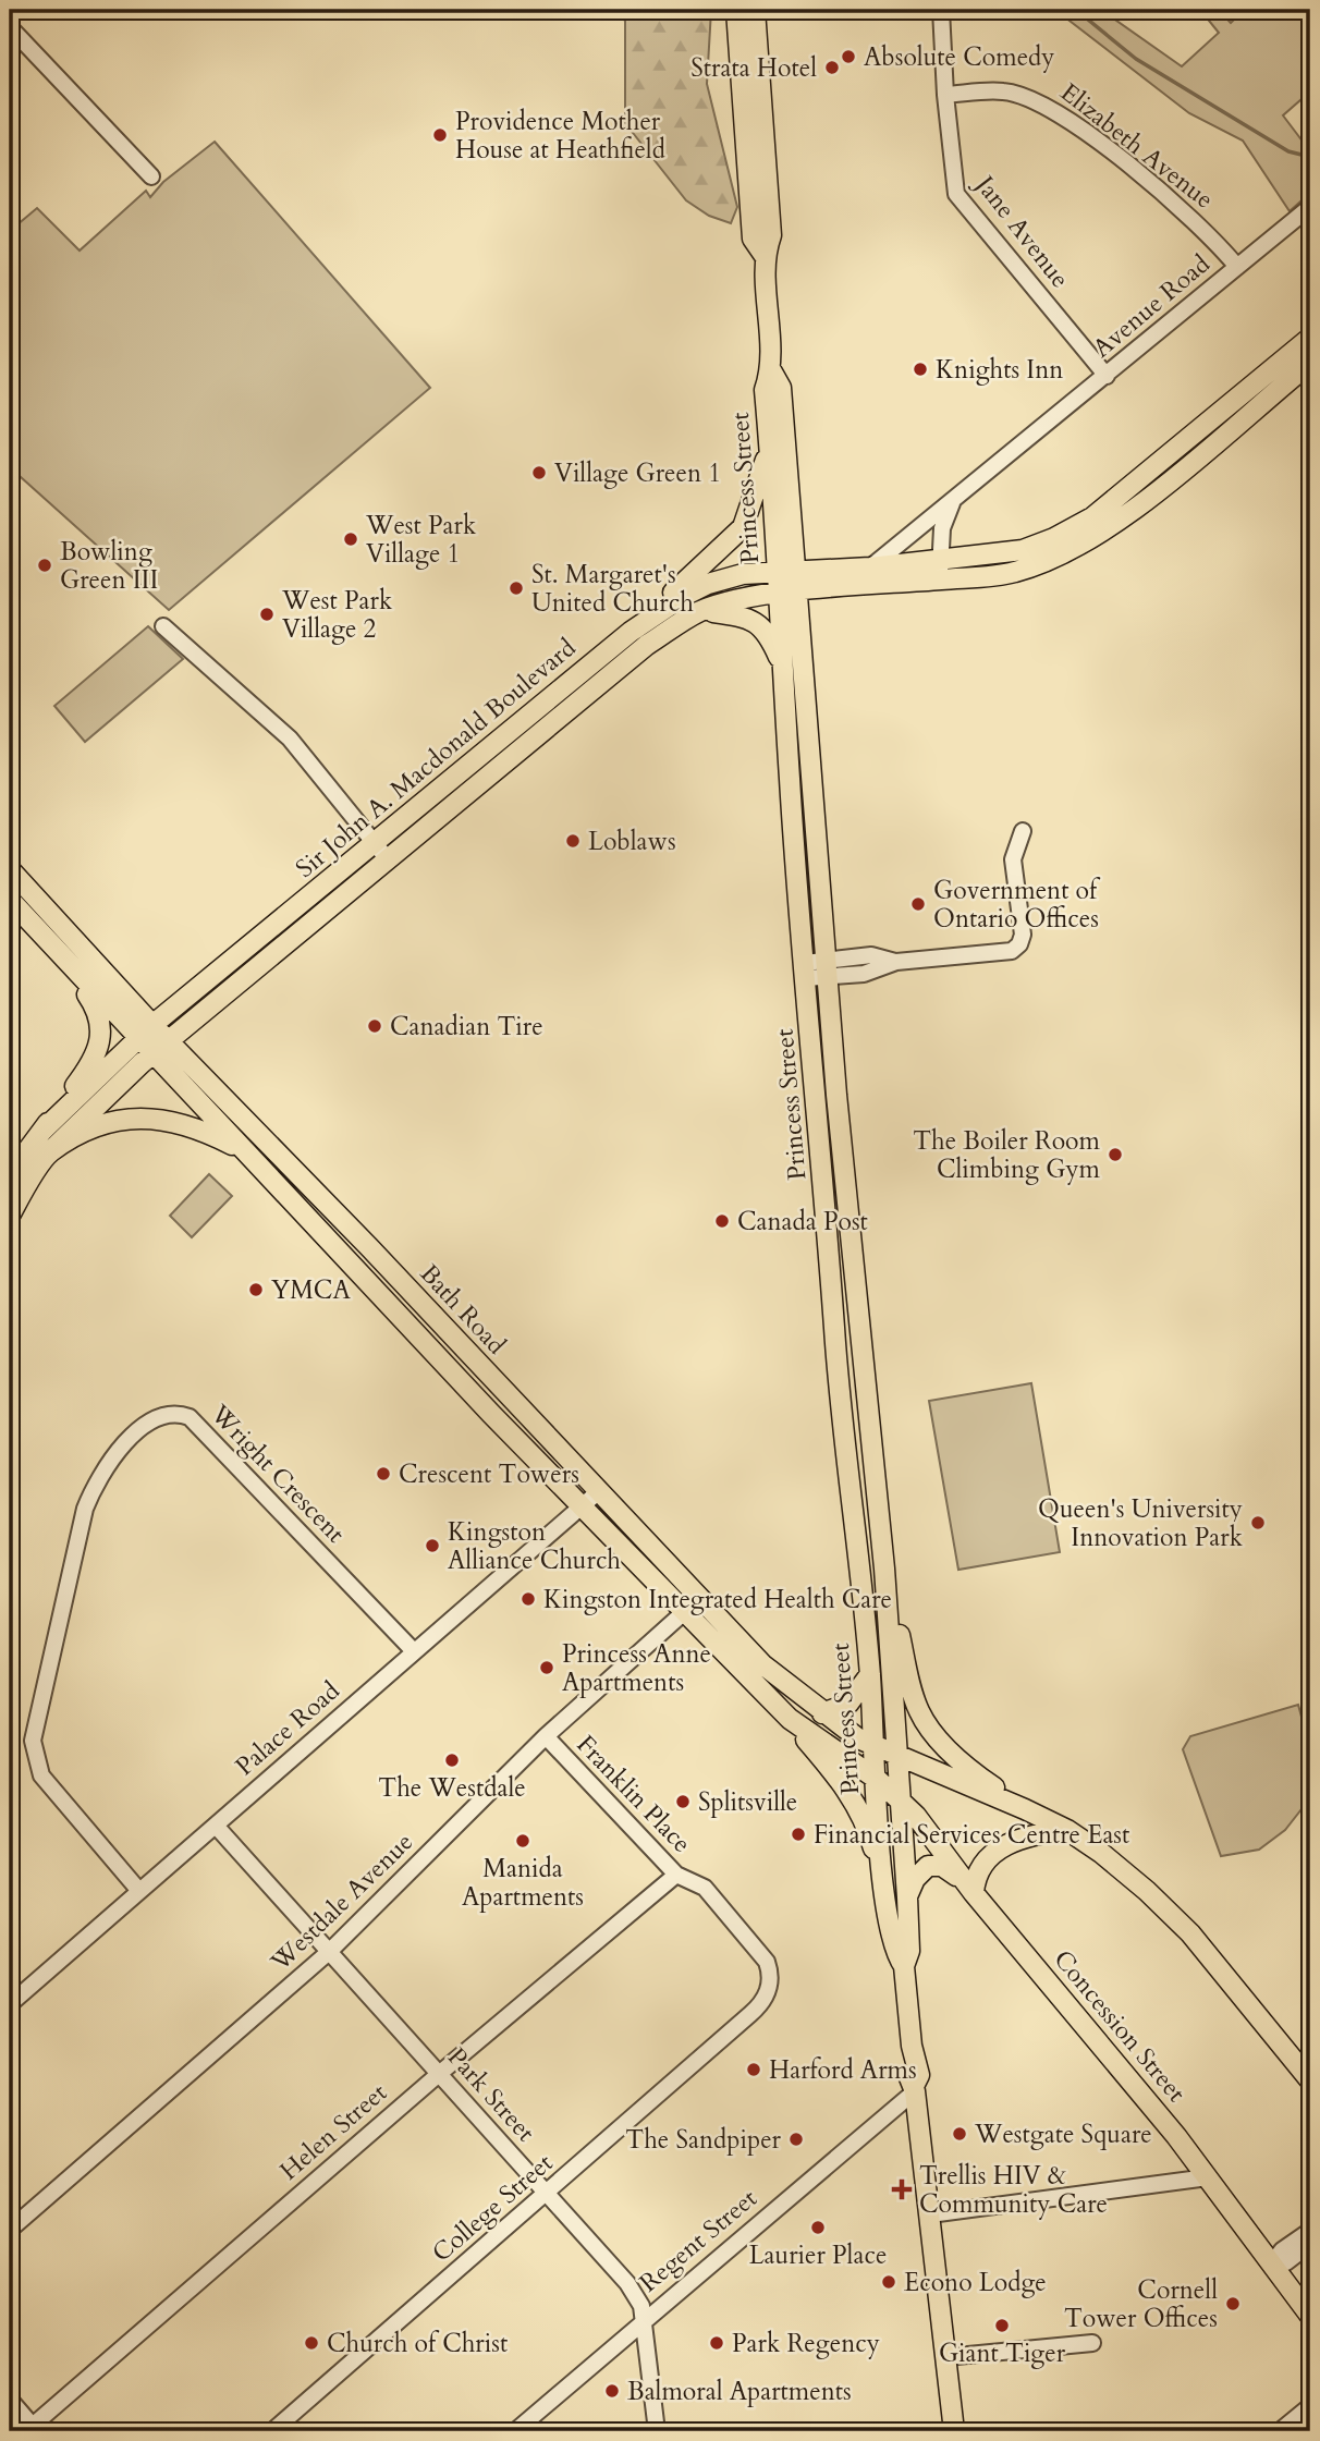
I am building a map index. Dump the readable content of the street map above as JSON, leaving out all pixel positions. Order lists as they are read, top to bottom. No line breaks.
{"streets":{"main road":["Princess Street","Sir John A. Macdonald Boulevard","Bath Road","Concession Street"],"street":["Elizabeth Avenue","Jane Avenue","Avenue Road","Wright Crescent","Palace Road","Franklin Place","Westdale Avenue","Park Street","Helen Street","College Street","Regent Street"]},"crossings":[["Elizabeth Avenue","Jane Avenue"],["Elizabeth Avenue","Avenue Road"],["Jane Avenue","Avenue Road"],["Avenue Road","Sir John A. Macdonald Boulevard"],["Princess Street","Sir John A. Macdonald Boulevard"],["Princess Street","Bath Road"],["Princess Street","Concession Street"],["Princess Street","Regent Street"],["Sir John A. Macdonald Boulevard","Bath Road"],["Bath Road","Palace Road"],["Bath Road","Westdale Avenue"],["Bath Road","Concession Street"],["Wright Crescent","Palace Road"],["Palace Road","Park Street"],["Franklin Place","Westdale Avenue"],["Franklin Place","Helen Street"],["Franklin Place","College Street"],["Westdale Avenue","Park Street"],["Park Street","Helen Street"],["Park Street","College Street"],["Park Street","Regent Street"]],"places":{"other":["Absolute Comedy","Strata Hotel","Providence Mother House at Heathfield","Knights Inn","Village Green 1","West Park Village 1","Bowling Green III","St. Margaret's United Church","West Park Village 2","Loblaws","Government of Ontario Offices","Canadian Tire","The Boiler Room Climbing Gym","Canada Post","YMCA","Crescent Towers","Queen's University Innovation Park","Kingston Alliance Church","Kingston Integrated Health Care","Princess Anne Apartments","The Westdale","Splitsville","Financial Services Centre East","Manida Apartments","Harford Arms","Westgate Square","The Sandpiper","Laurier Place","Econo Lodge","Cornell Tower Offices","Giant Tiger","Church of Christ","Park Regency","Balmoral Apartments"],"health":["Trellis HIV & Community Care"]}}
